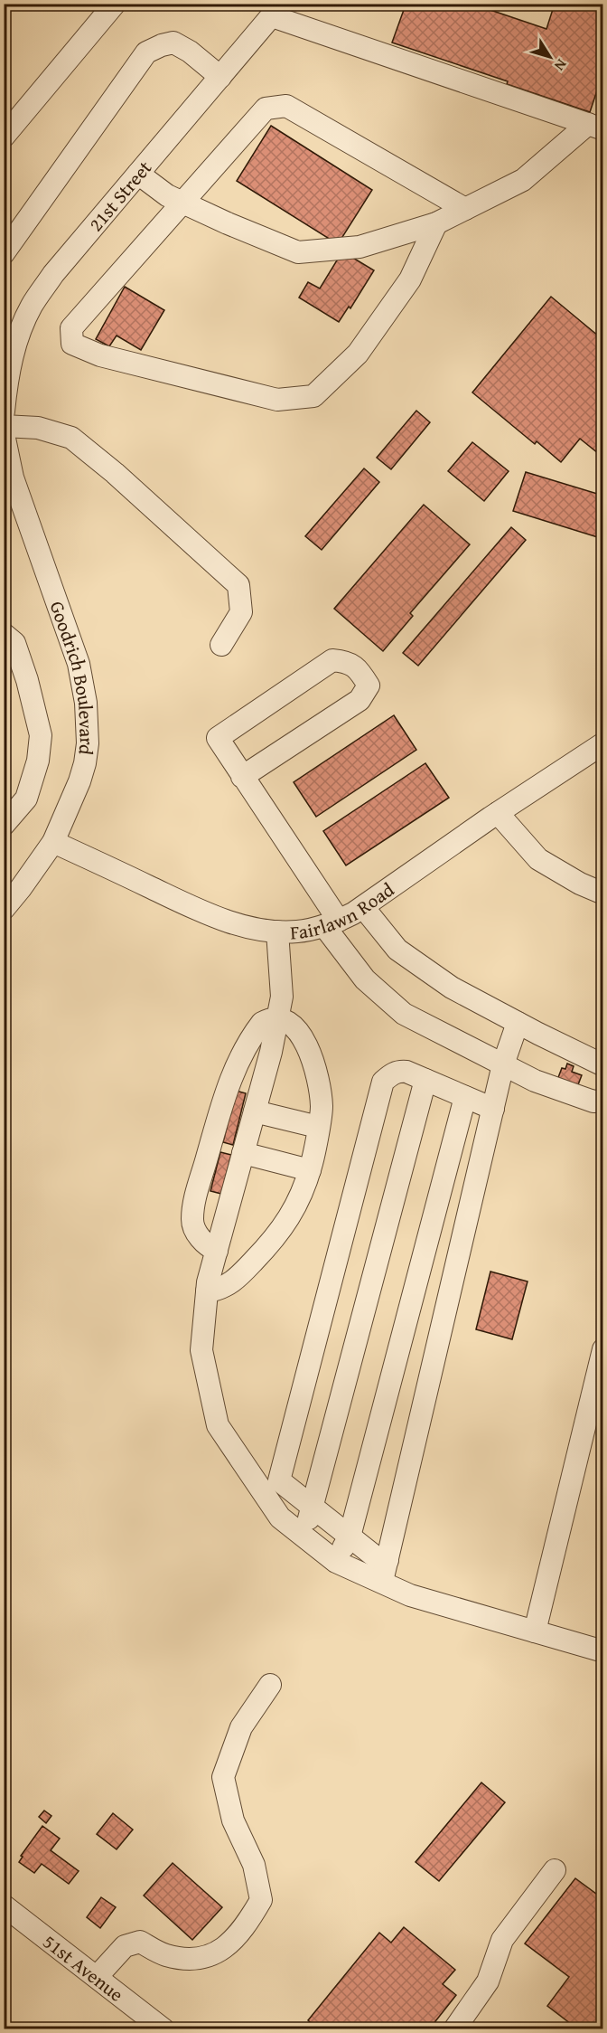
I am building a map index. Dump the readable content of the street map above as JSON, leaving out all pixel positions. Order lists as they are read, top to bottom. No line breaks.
{"streets":{"street":["21st Street","Goodrich Boulevard","Fairlawn Road","51st Avenue"]},"crossings":[["Goodrich Boulevard","Fairlawn Road"]],"north":"bottom right"}
